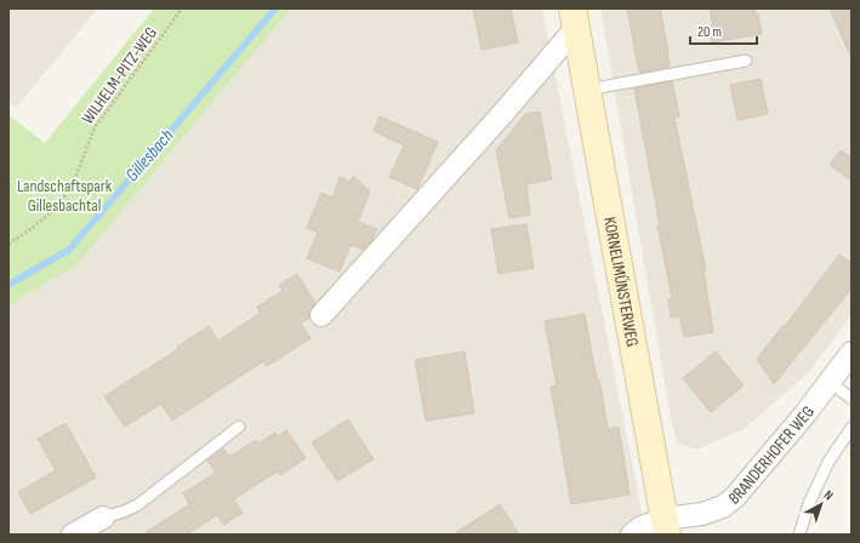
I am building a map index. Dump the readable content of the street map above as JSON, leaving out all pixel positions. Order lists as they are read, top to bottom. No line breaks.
{"streets":{"street":["KORNELIMÜNSTERWEG","BRANDERHOFER WEG"],"path":["WILHELM-PITZ-WEG"]},"crossings":[["KORNELIMÜNSTERWEG","BRANDERHOFER WEG"]],"water":["Gillesbach"],"parks":["Landschaftspark Gillesbachtal"],"scale_bar":"20 m","north":"top right"}
